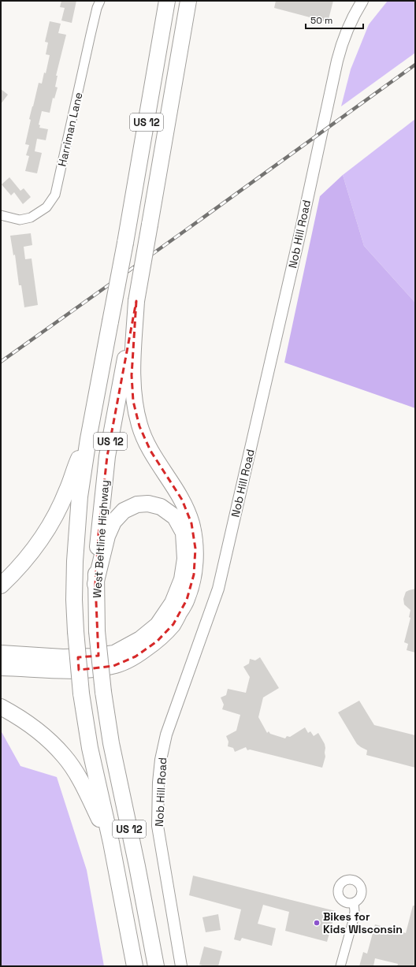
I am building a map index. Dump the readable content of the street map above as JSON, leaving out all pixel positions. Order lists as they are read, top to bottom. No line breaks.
{"streets":{"highway":["US 12","West Beltline Highway"],"street":["Harriman Lane","Nob Hill Road"]},"places":["Bikes for Kids WIsconsin"],"scale_bar":"50 m"}
